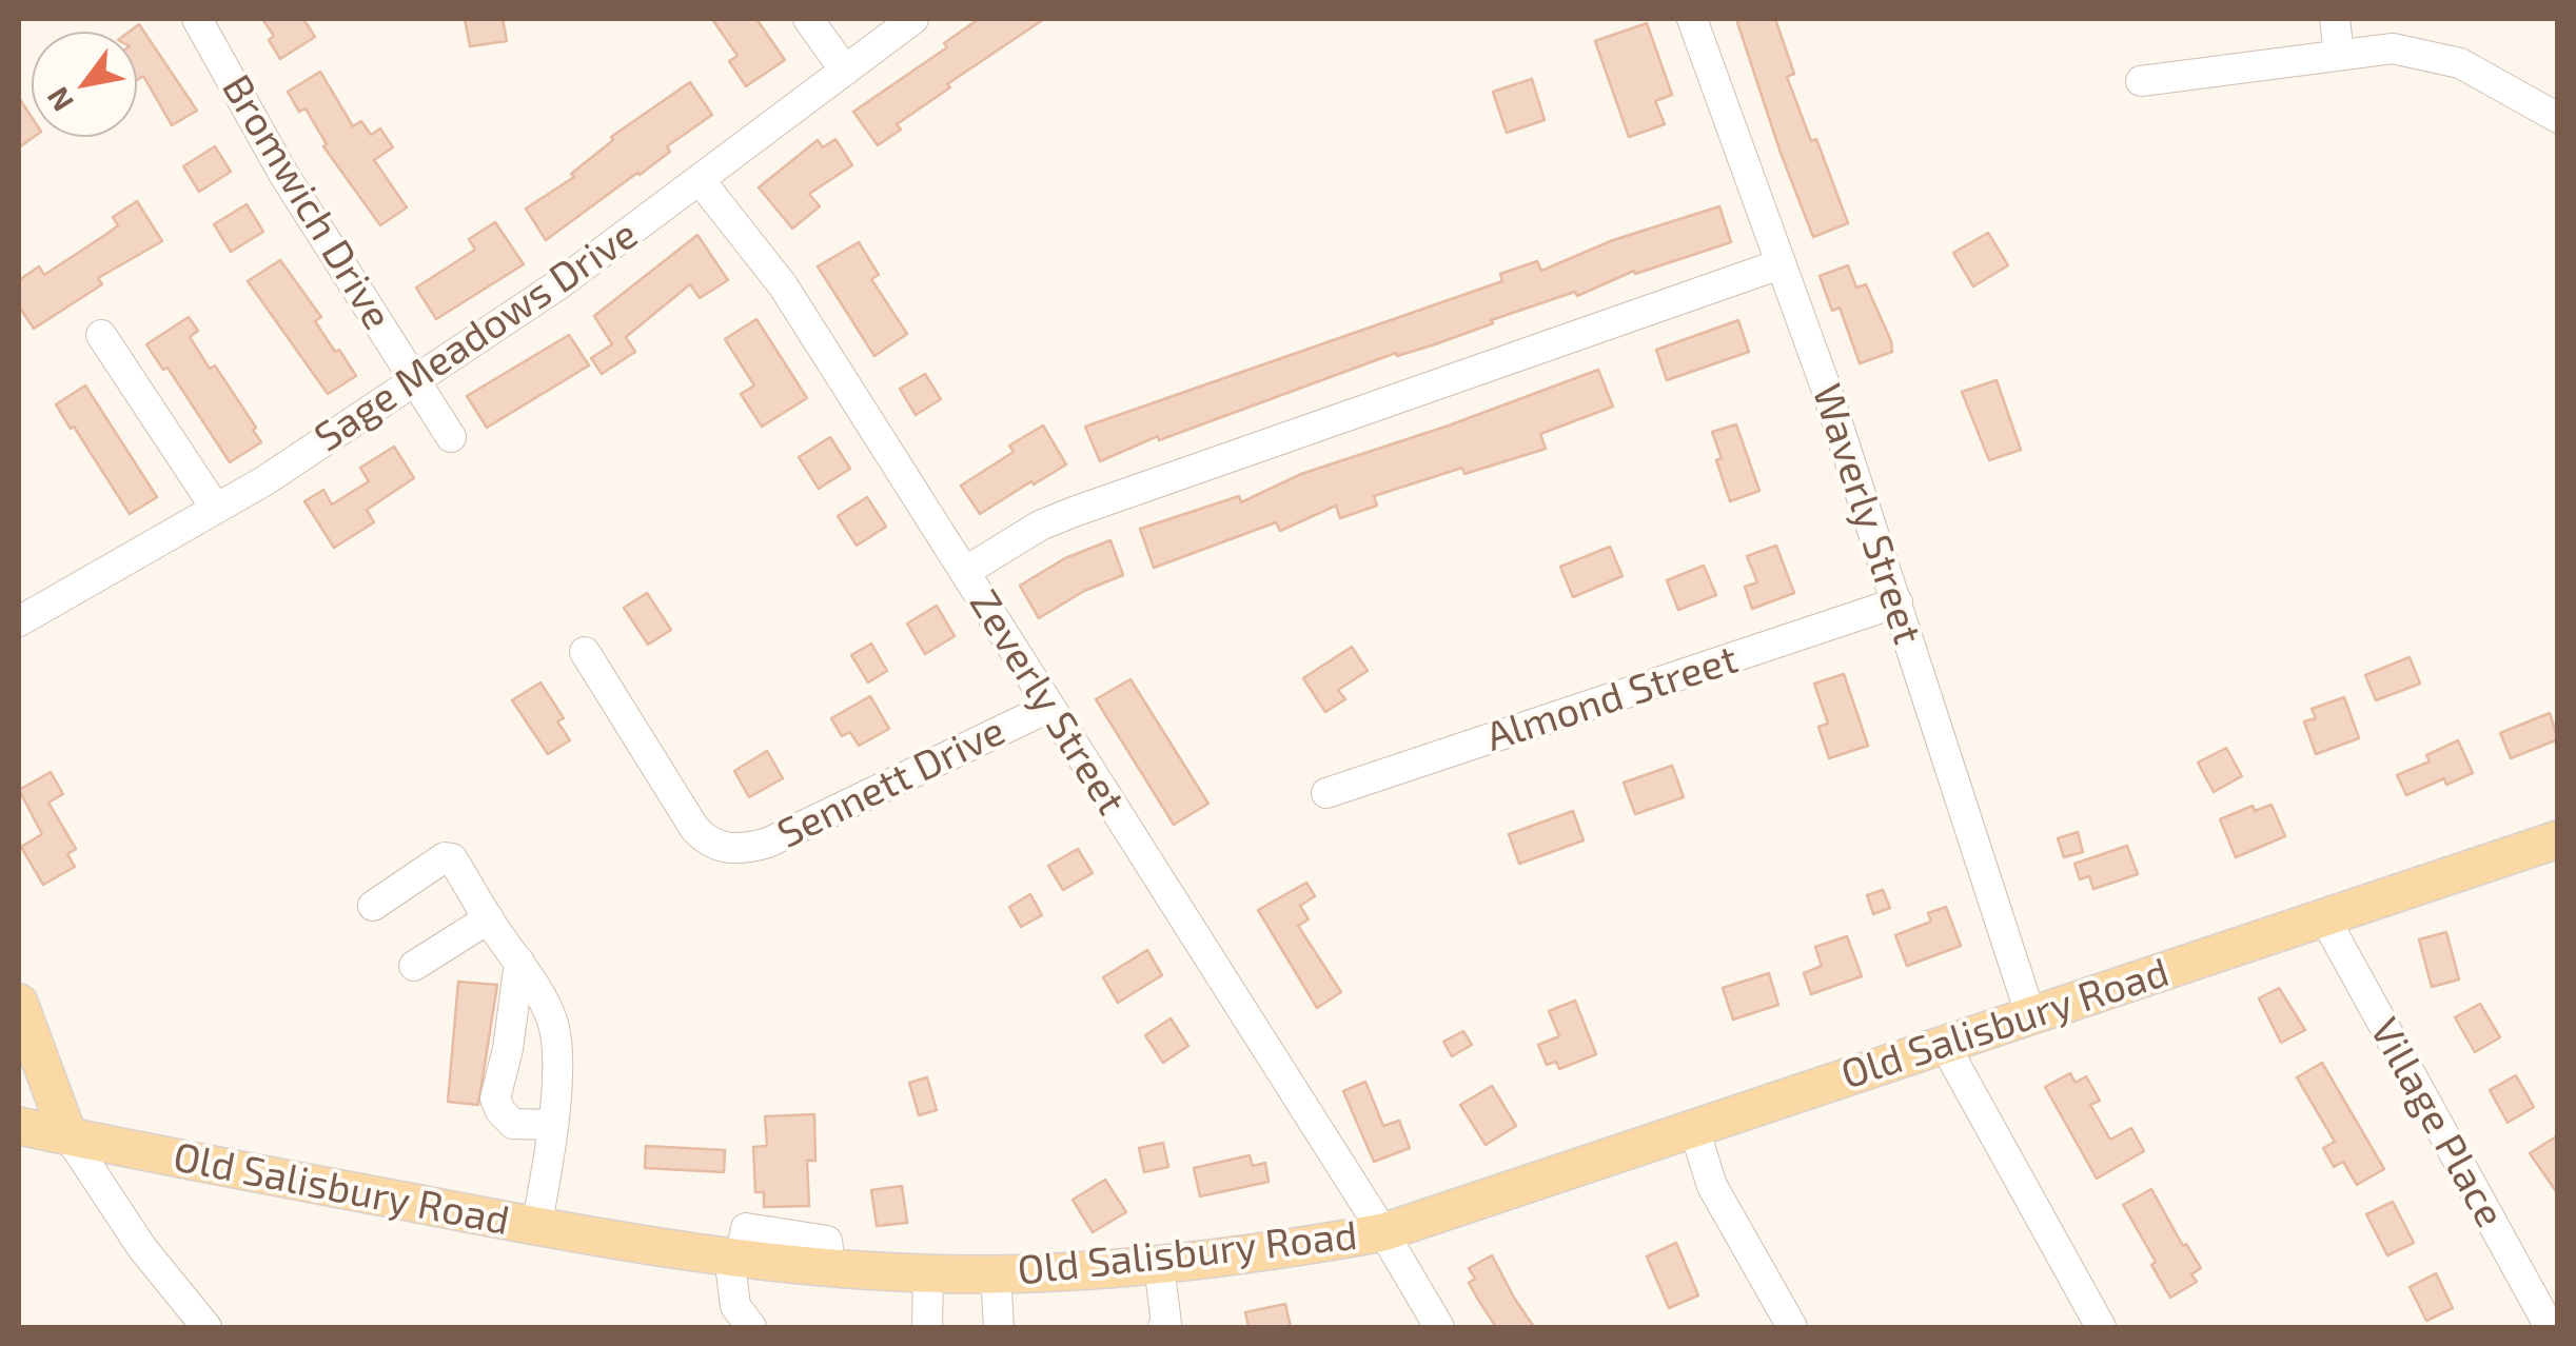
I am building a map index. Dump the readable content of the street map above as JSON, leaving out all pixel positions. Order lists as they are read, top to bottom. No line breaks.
{"streets":{"main road":["Old Salisbury Road"],"street":["Bromwich Drive","Sage Meadows Drive","Waverly Street","Almond Street","Zeverly Street","Sennett Drive","Village Place"]},"crossings":[["Bromwich Drive","Sage Meadows Drive"],["Sage Meadows Drive","Zeverly Street"],["Waverly Street","Almond Street"],["Waverly Street","Old Salisbury Road"],["Zeverly Street","Sennett Drive"],["Zeverly Street","Old Salisbury Road"],["Old Salisbury Road","Village Place"]],"north":"bottom left"}
